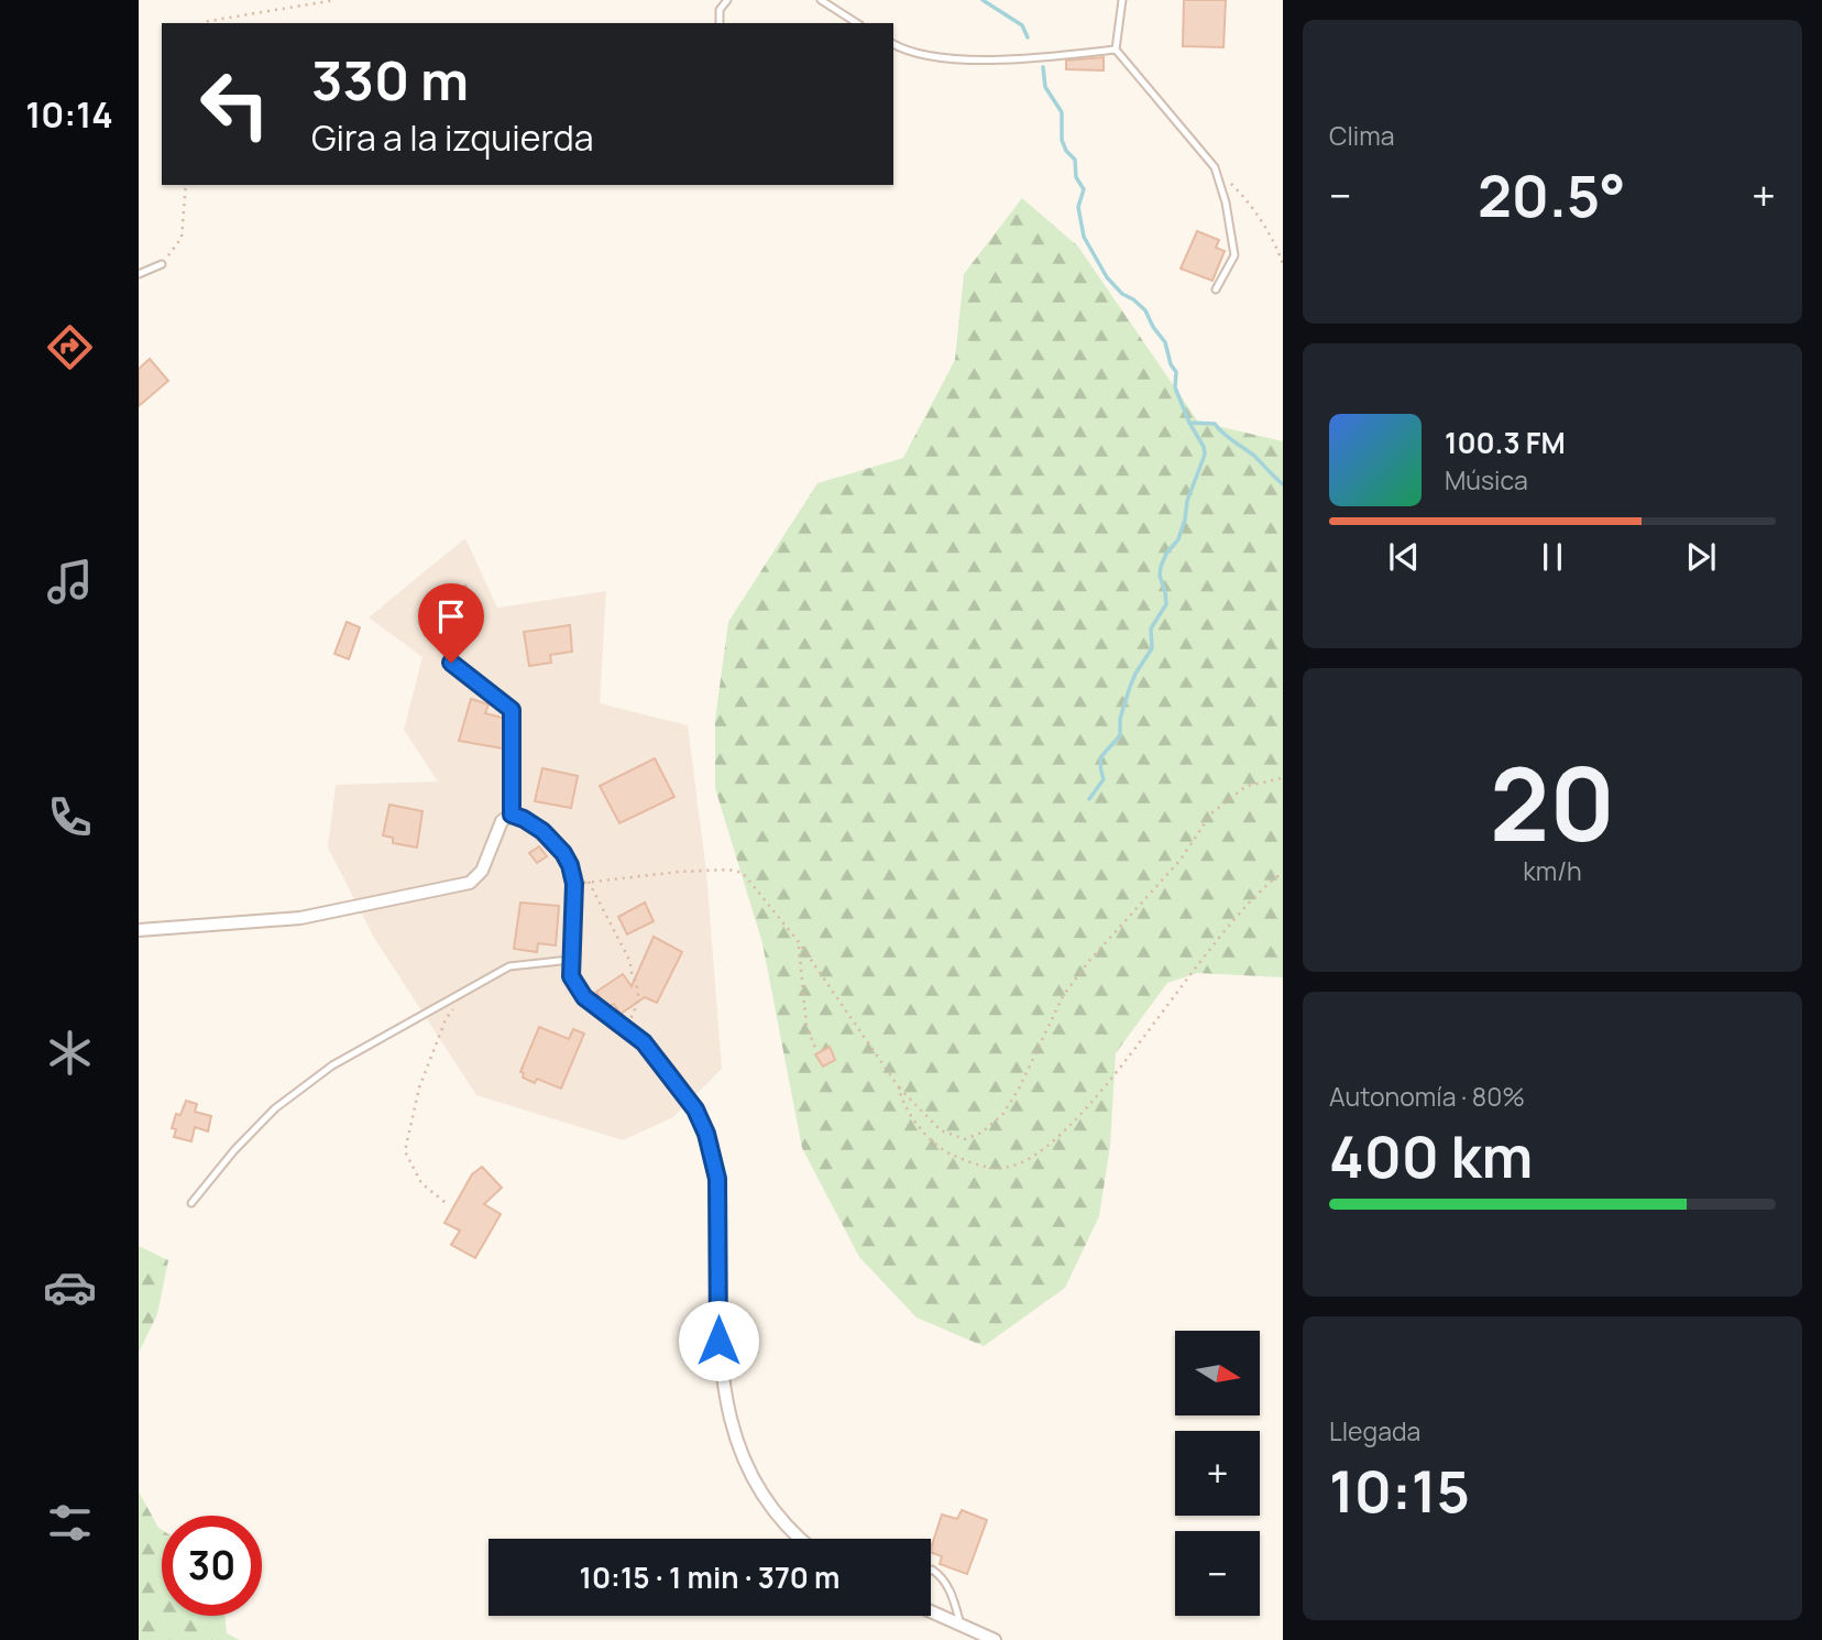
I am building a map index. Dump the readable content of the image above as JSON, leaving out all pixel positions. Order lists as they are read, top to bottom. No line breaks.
{"north":"right","page":{"tabs":"10:14","tile":["Clima",["20","km/h"],["Autonomía · 80%","400 km"],["Llegada","10:15"]],"turn":["330 m","Gira a la izquierda"],"heat":["−","20.5°","+"],"song":["100.3 FM","Música"],"map_buttons":["+","−"],"limit":"30","trip":"10:15 · 1 min · 370 m"}}
